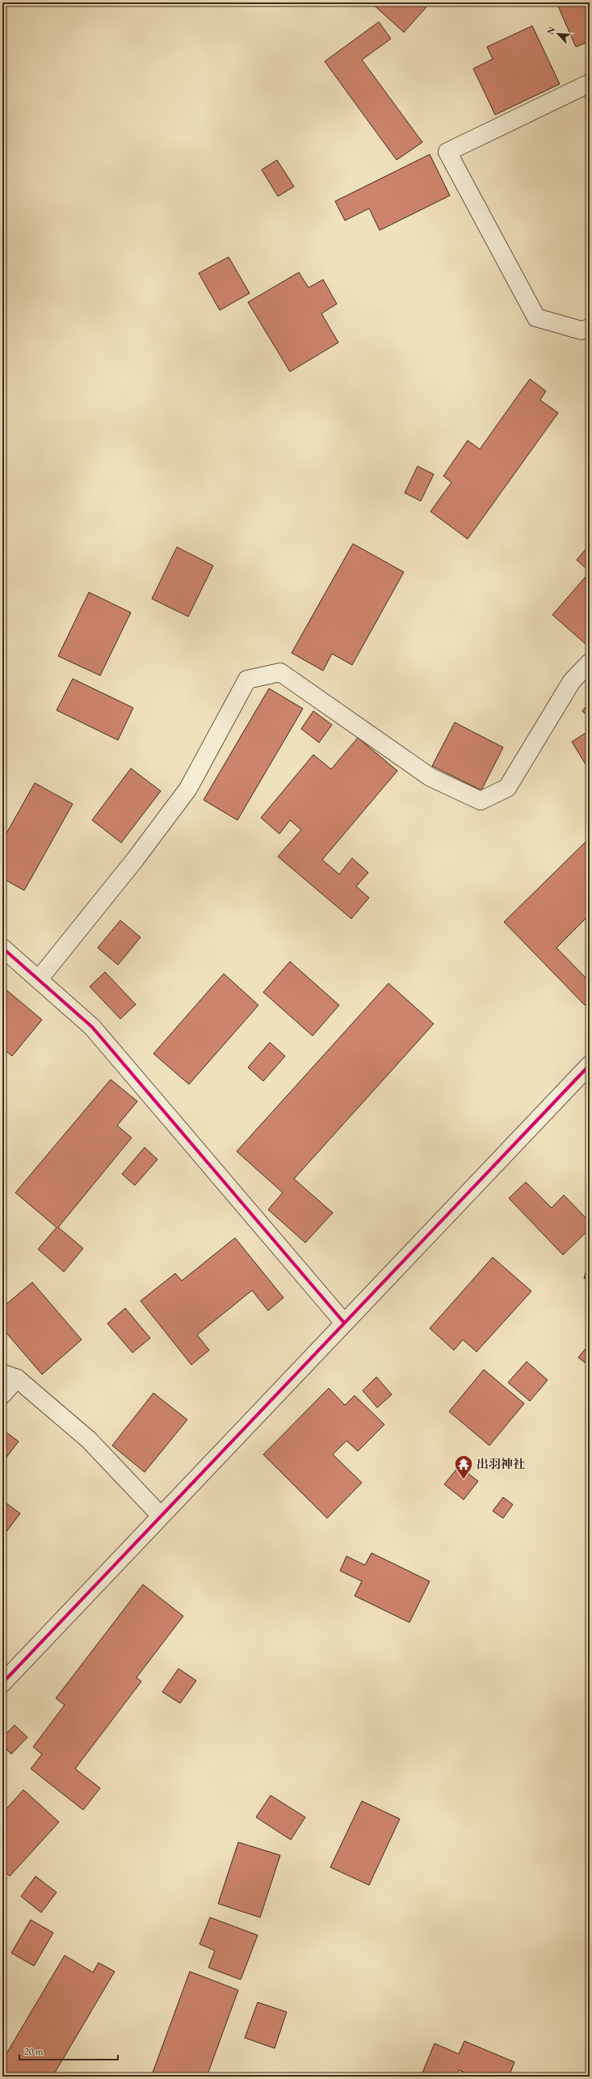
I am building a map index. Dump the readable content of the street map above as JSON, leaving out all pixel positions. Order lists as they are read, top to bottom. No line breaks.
{"places":{"temple":["出羽神社"]},"scale_bar":"20 m","north":"top left"}
